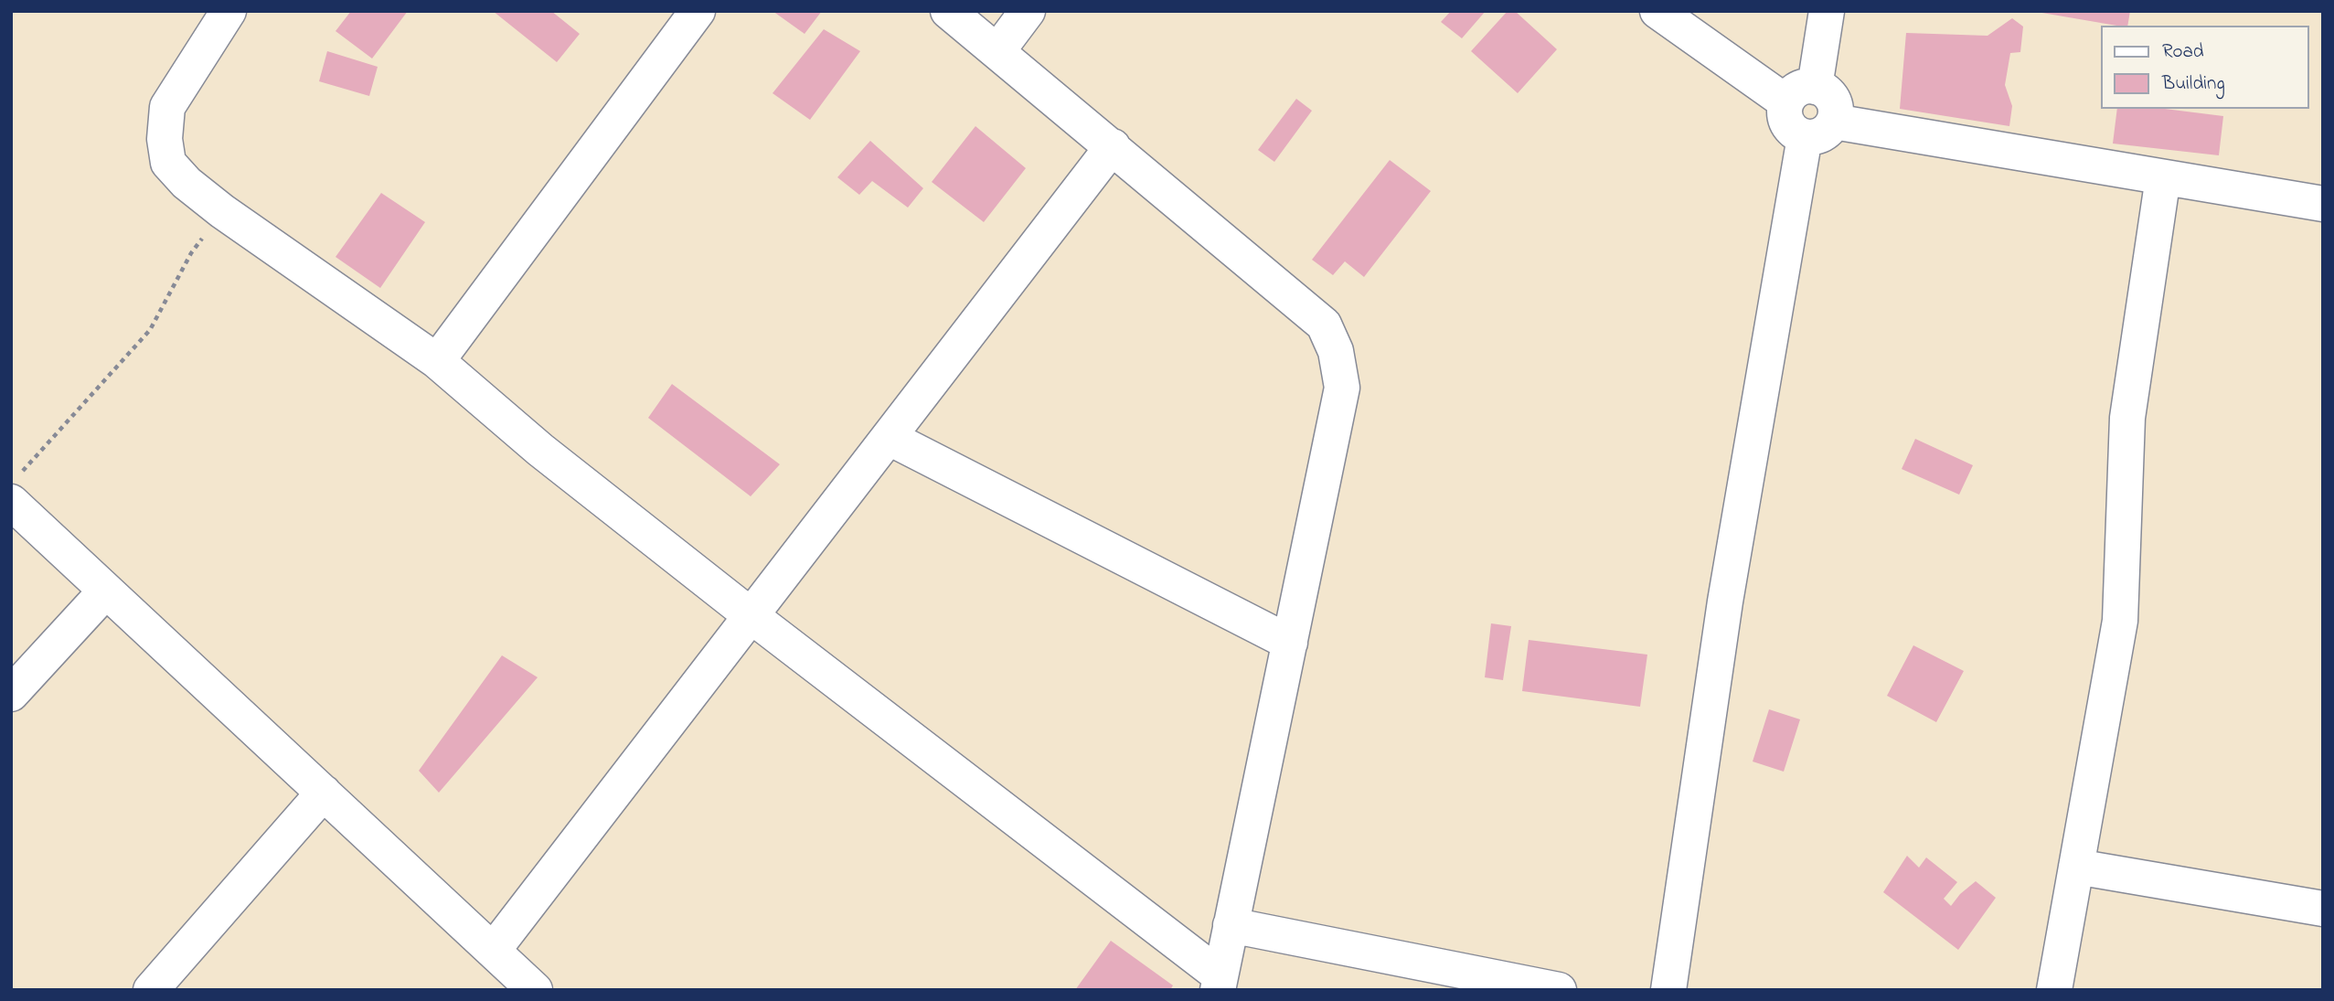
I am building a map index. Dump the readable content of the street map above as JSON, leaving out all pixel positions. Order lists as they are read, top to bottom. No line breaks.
{"legend":["Road","Building"]}
